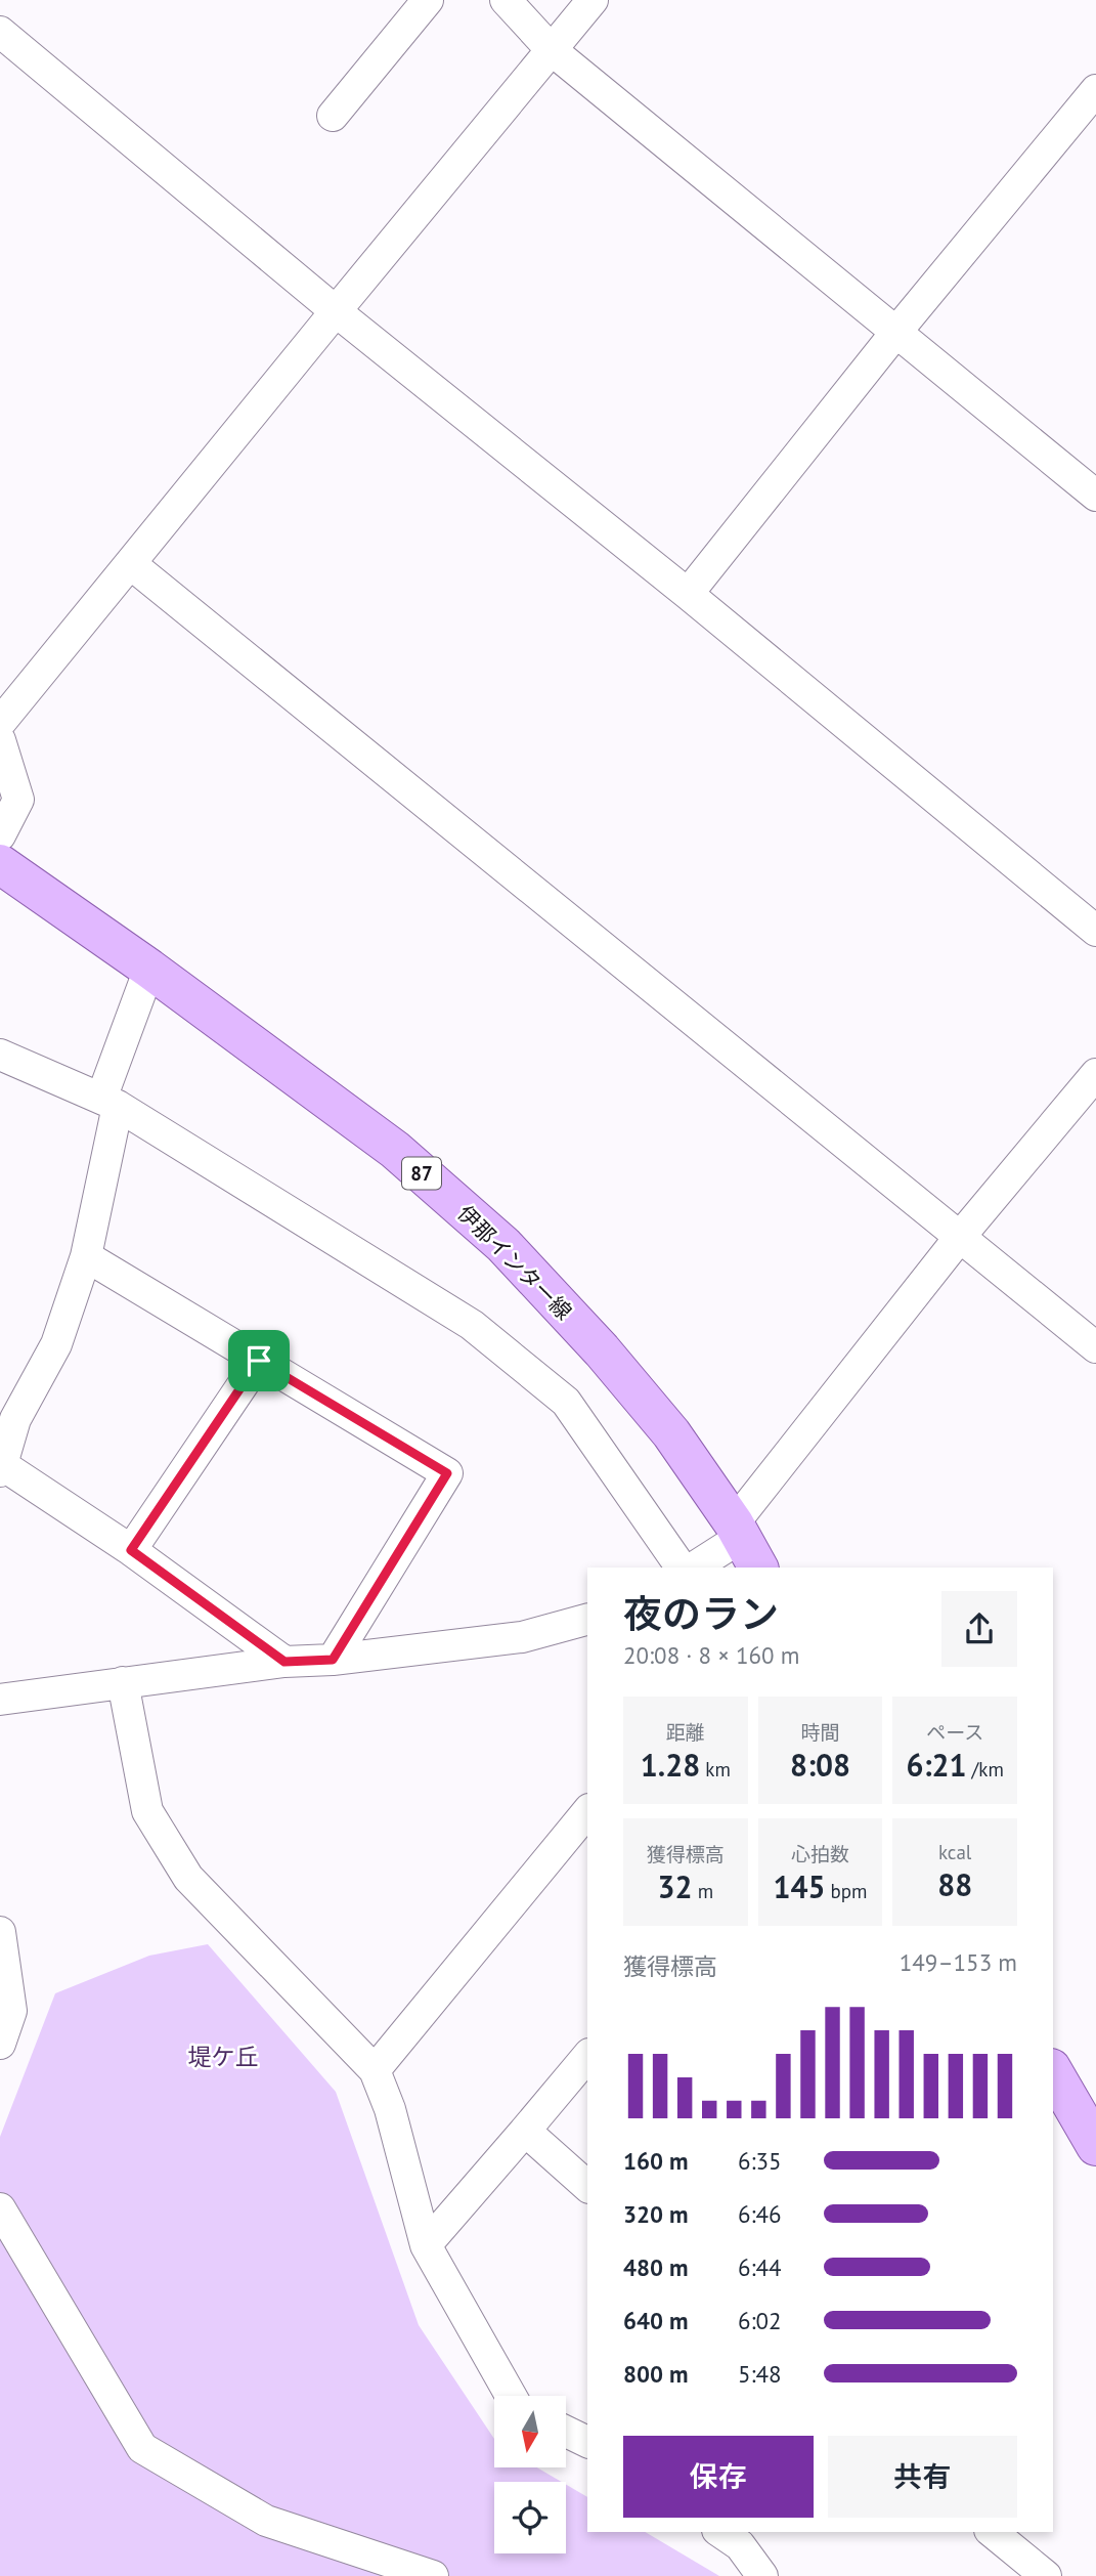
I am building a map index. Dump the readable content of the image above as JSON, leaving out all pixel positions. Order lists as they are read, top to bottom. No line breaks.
{"streets":{"main road":["87","伊那インター線"]},"districts":["堤ケ丘"],"north":"bottom","page":{"heading":["夜のラン","20:08 · 8 × 160 m"],"stats":[["距離","1.28 km"],["時間","8:08"],["ペース","6:21 /km"],["獲得標高","32 m"],["心拍数","145 bpm"],["kcal","88"]],"chart":["獲得標高","149–153 m"],"list":[{"name":"160 m","note":"6:35"},{"name":"320 m","note":"6:46"},{"name":"480 m","note":"6:44"},{"name":"640 m","note":"6:02"},{"name":"800 m","note":"5:48"}],"buttons":["保存","共有"]}}
